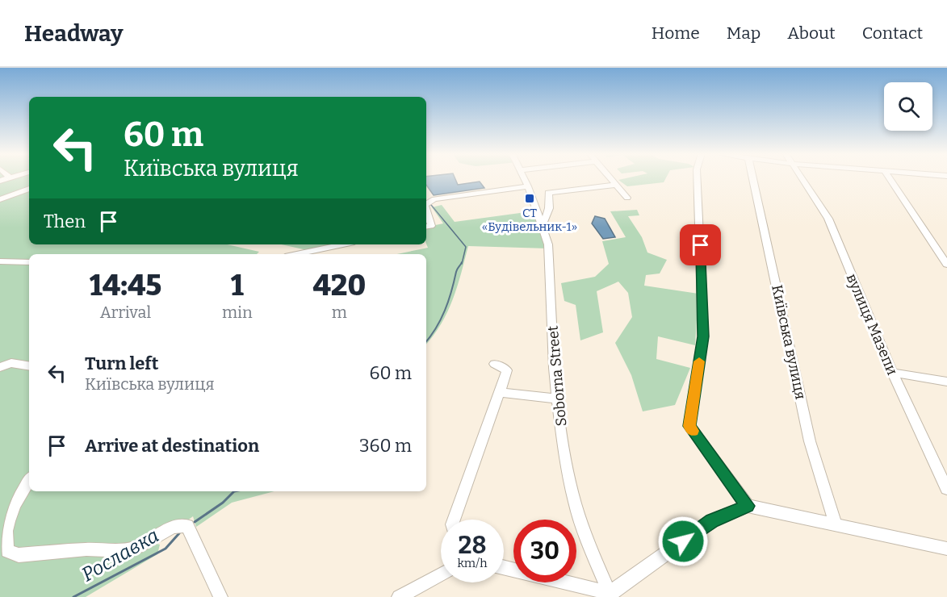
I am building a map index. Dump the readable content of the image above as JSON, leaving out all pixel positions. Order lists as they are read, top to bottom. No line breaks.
{"streets":{"street":["вулиця Мазепи","Київська вулиця","Soborna Street"]},"water":["Рославка"],"places":{"transit":["СТ «Будівельник-1»"]},"page":{"header":"Headway","nav":["Home","Map","About","Contact"],"turn":["60 m","Київська вулиця"],"then":"Then","eta":["14:45","Arrival","1","min","420","m"],"list":[{"name":"Turn left","note":"Київська вулиця","value":"60 m"},{"name":"Arrive at destination","value":"360 m"}],"speed":"28 km/h","limit":"30"}}
